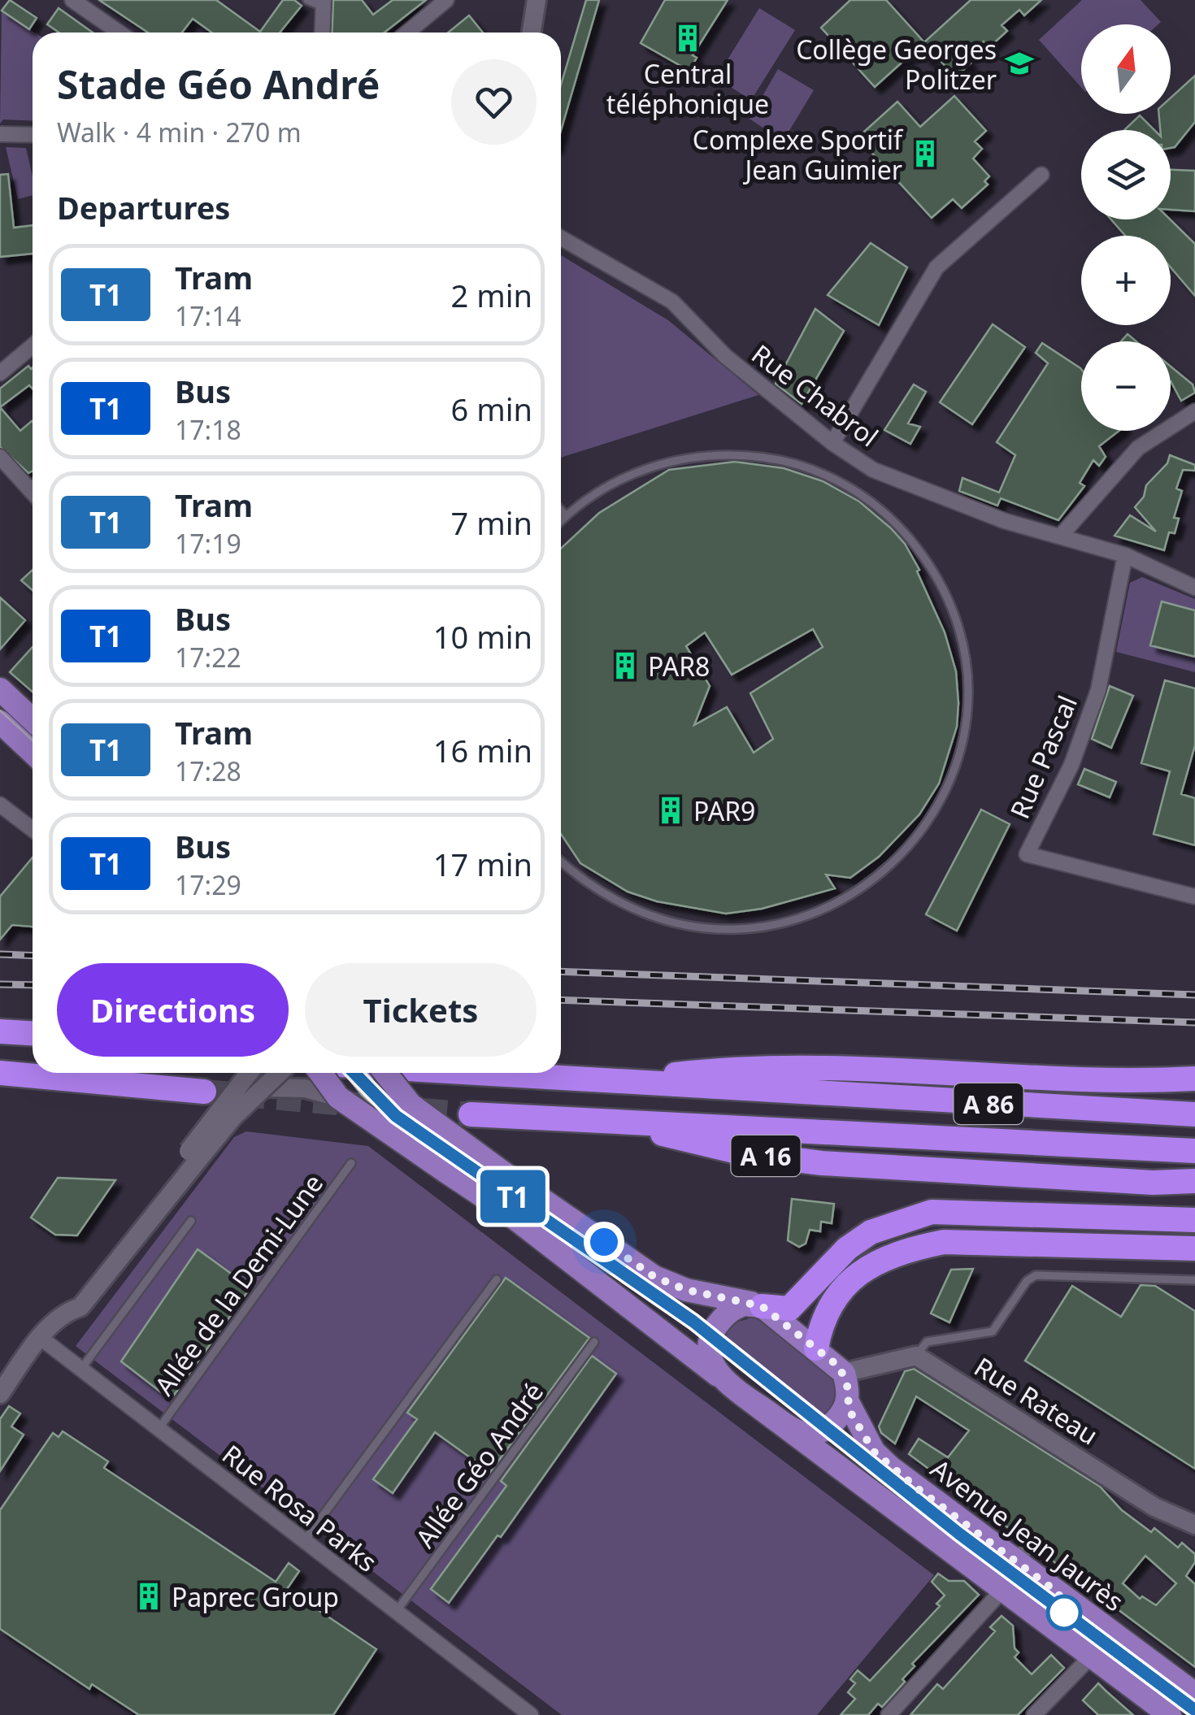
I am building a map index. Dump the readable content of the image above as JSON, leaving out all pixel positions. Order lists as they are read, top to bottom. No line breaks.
{"streets":{"highway":["A 86","A 16"],"main road":["Avenue Jean Jaurès"],"street":["Rue Chabrol","Rue Pascal","Rue Rateau","Rue Rosa Parks"],"lane":["Allée de la Demi-Lune","Allée Géo André"]},"crossings":[["Rue Chabrol","Rue Pascal"],["A 86","A 16"],["Allée de la Demi-Lune","Rue Rosa Parks"],["Allée Géo André","Rue Rosa Parks"]],"places":{"building":["Central téléphonique","Complexe Sportif Jean Guimier","PAR8","PAR9","Paprec Group"],"school or university":["Collège Georges Politzer"]},"lines":["tram line T1"],"north":"top","page":{"on_map":"T1","map_buttons":["+","−"],"heading":[["Stade Géo André","Walk · 4 min · 270 m"],"Departures"],"list":[{"mark":"T1","name":"Tram","note":"17:14","value":"2 min"},{"mark":"T1","name":"Bus","note":"17:18","value":"6 min"},{"mark":"T1","name":"Tram","note":"17:19","value":"7 min"},{"mark":"T1","name":"Bus","note":"17:22","value":"10 min"},{"mark":"T1","name":"Tram","note":"17:28","value":"16 min"},{"mark":"T1","name":"Bus","note":"17:29","value":"17 min"}],"buttons":["Directions","Tickets"]}}
